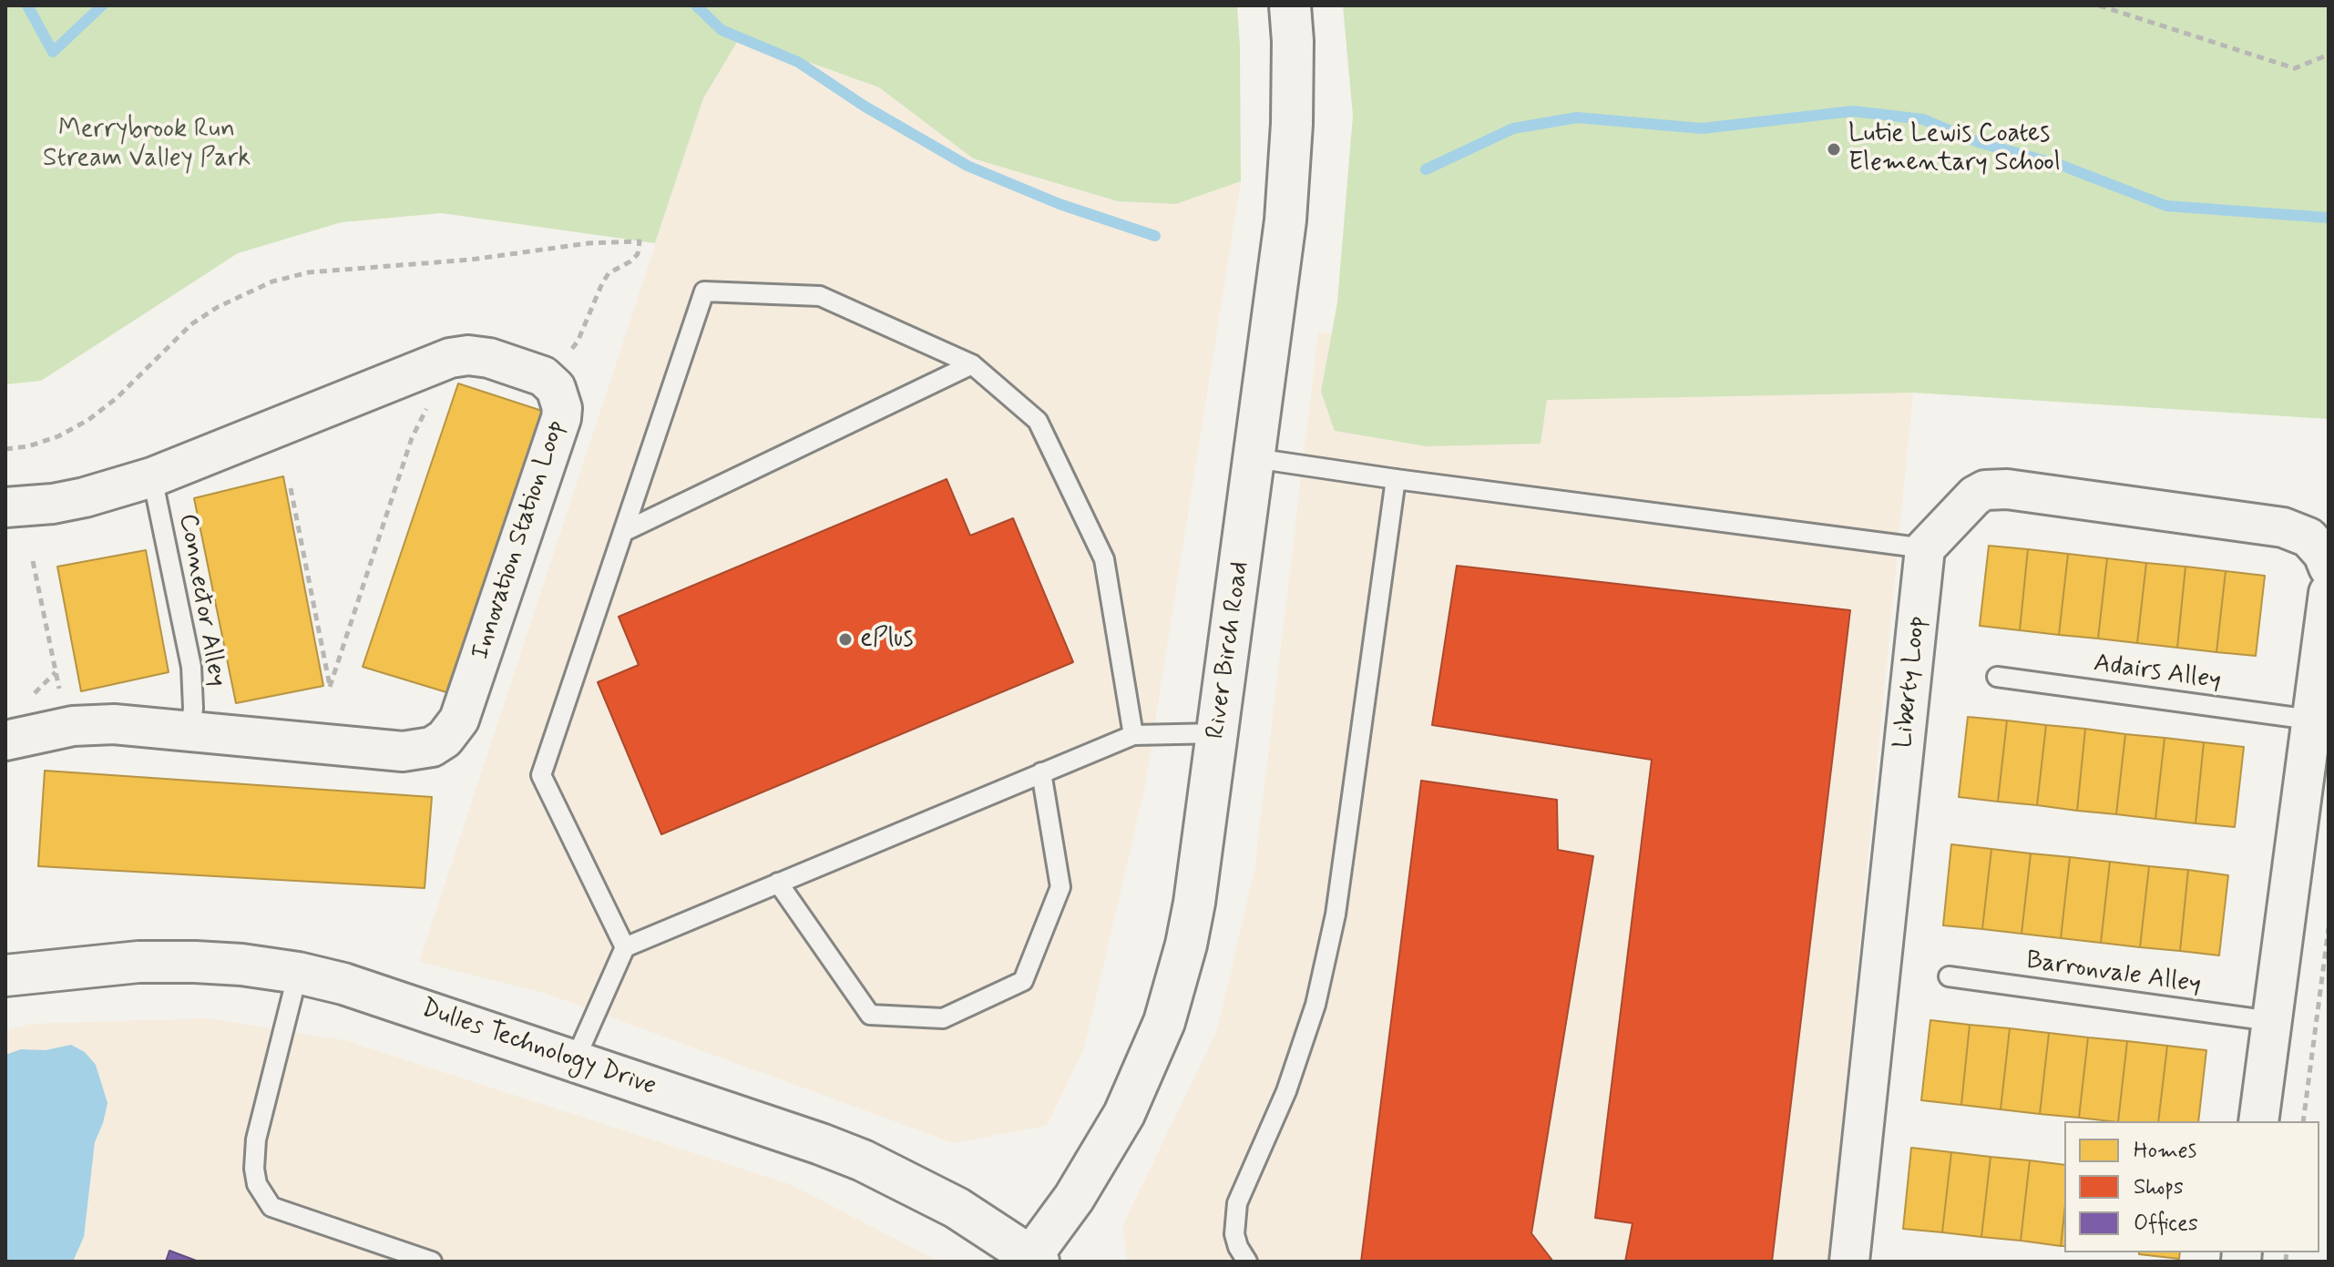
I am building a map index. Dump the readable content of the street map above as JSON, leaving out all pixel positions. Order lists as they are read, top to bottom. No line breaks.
{"streets":{"street":["Innovation Station Loop","River Birch Road","Liberty Loop","Dulles Technology Drive"],"lane":["Connector Alley","Adairs Alley","Barronvale Alley"]},"crossings":[["Innovation Station Loop","Connector Alley"],["River Birch Road","Dulles Technology Drive"]],"parks":["Merrybrook Run Stream Valley Park"],"places":["Lutie Lewis Coates Elementary School","ePlus"],"legend":["Homes","Shops","Offices"]}
